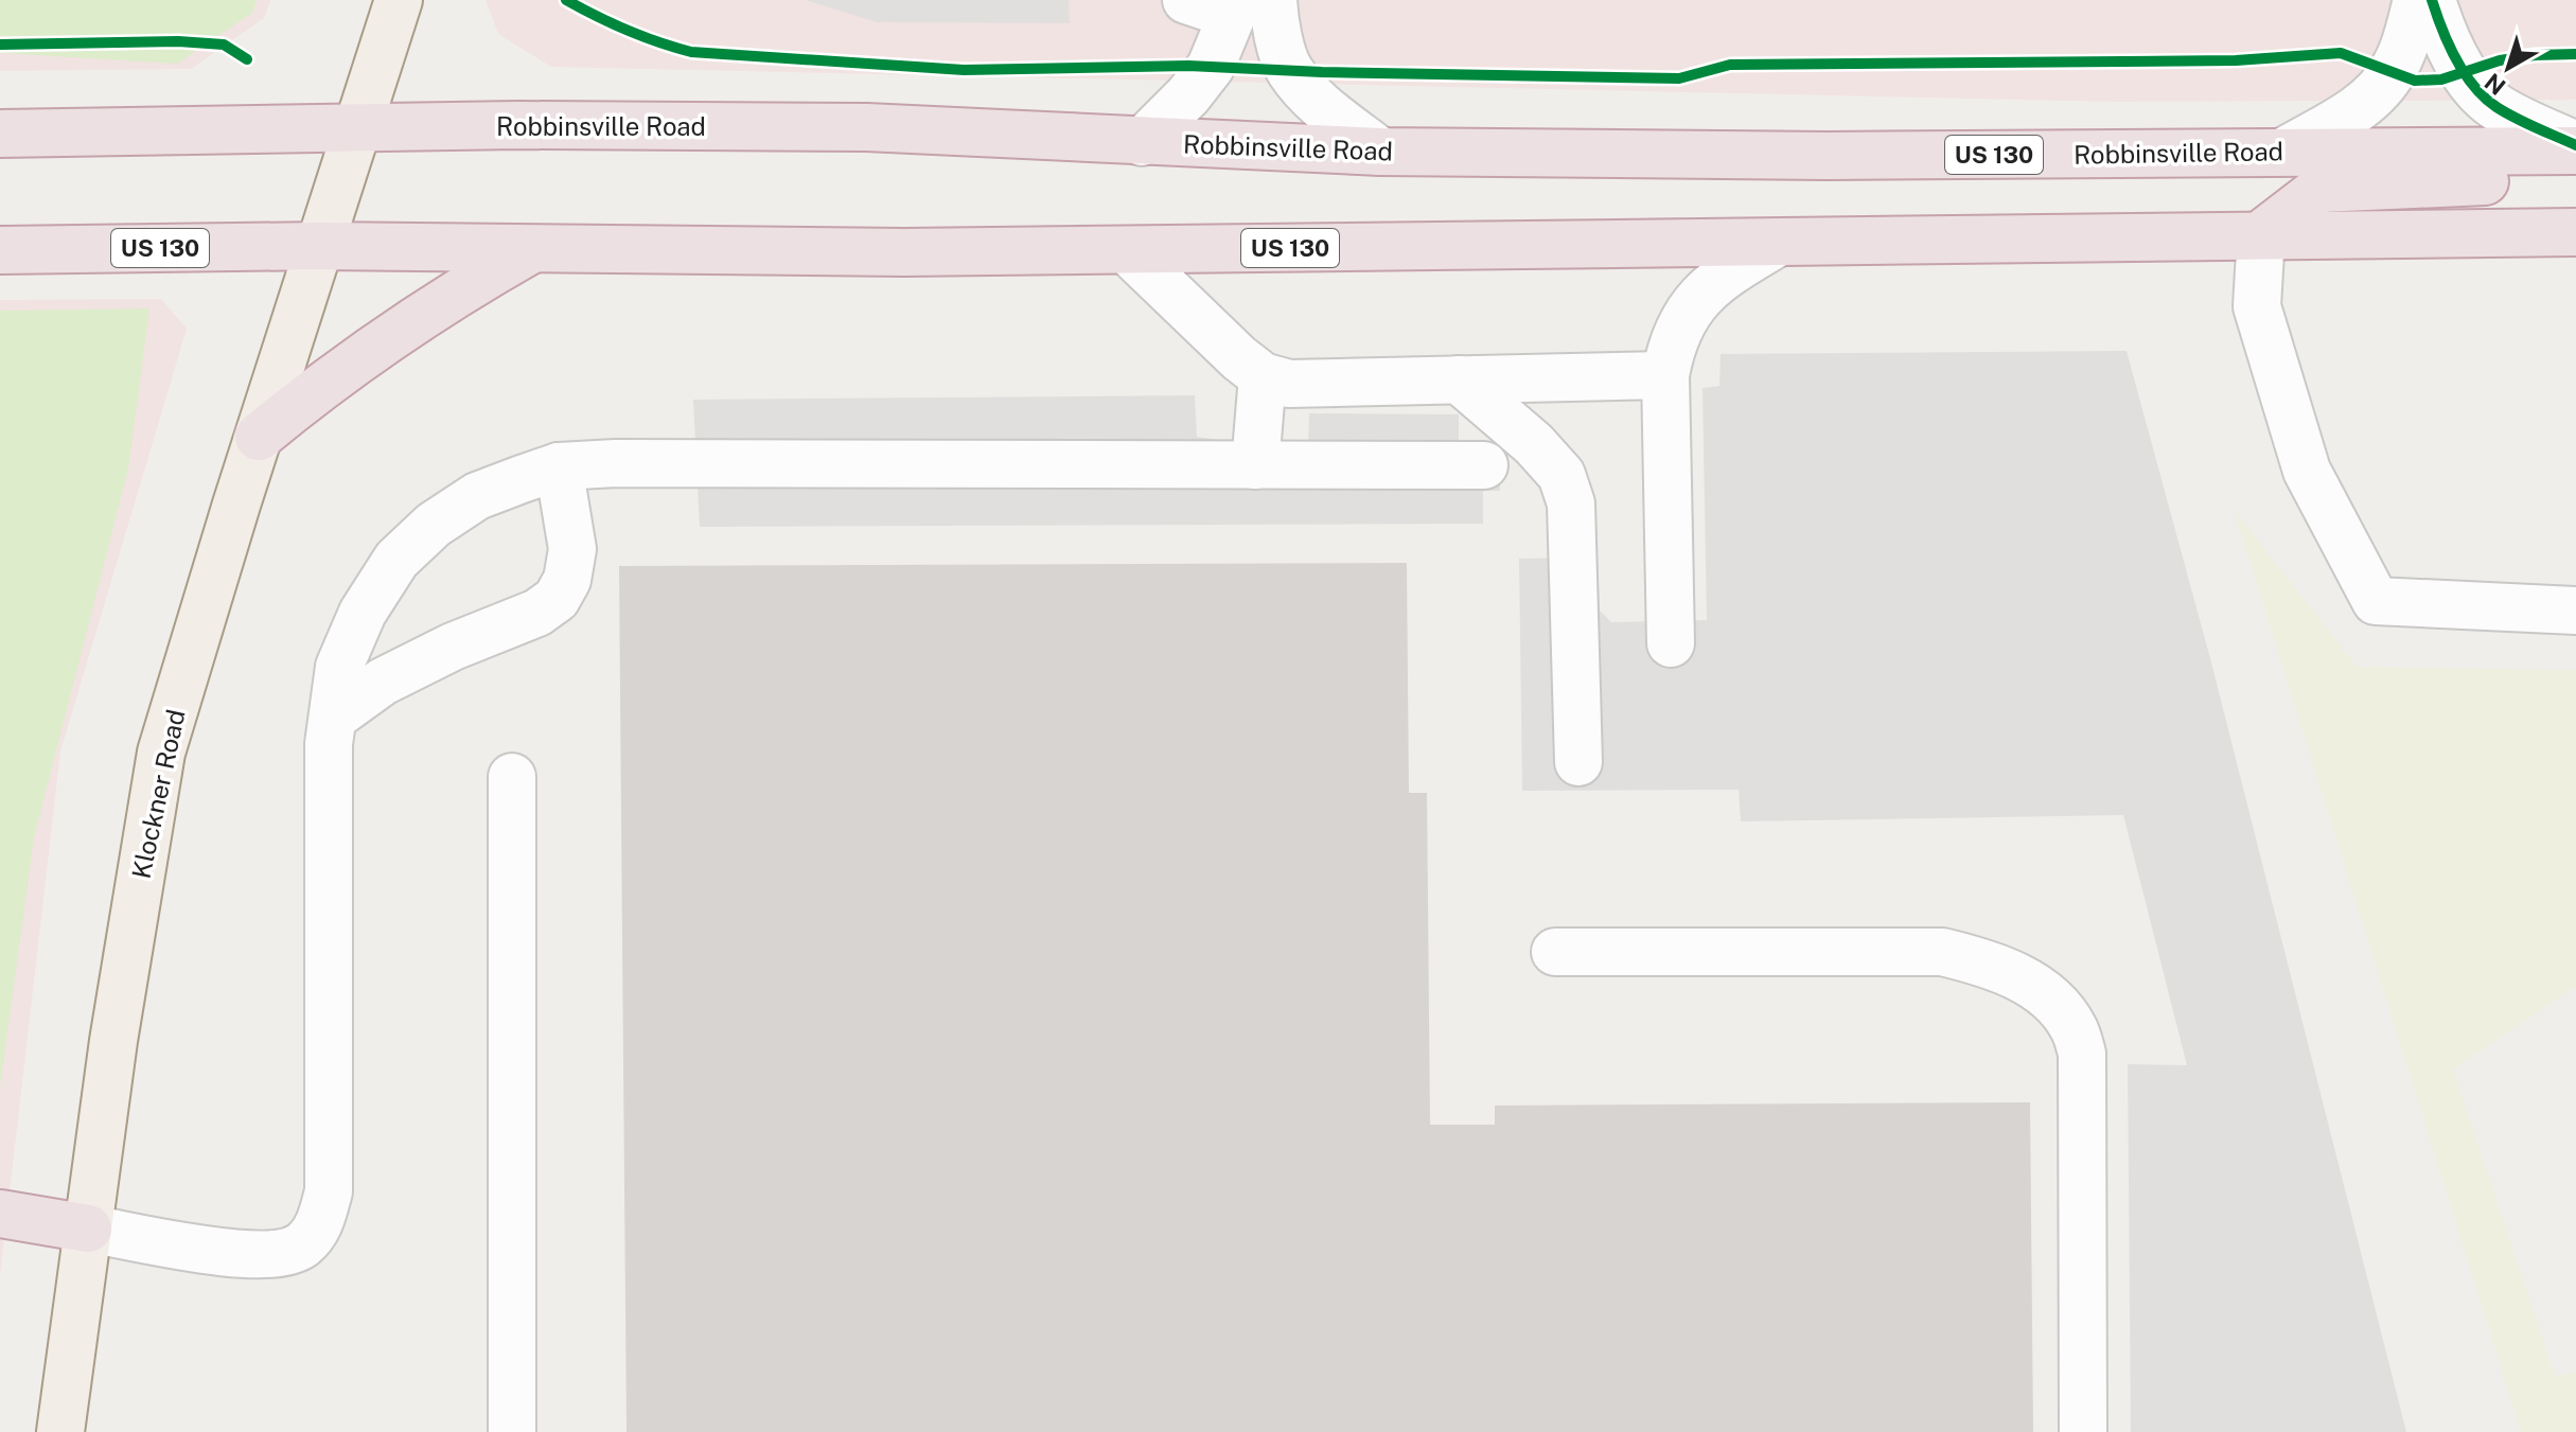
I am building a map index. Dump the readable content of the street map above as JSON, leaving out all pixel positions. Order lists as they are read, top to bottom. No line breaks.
{"streets":{"highway":["Robbinsville Road","US 130"],"main road":["Klockner Road"]},"crossings":[["Robbinsville Road","Klockner Road"],["US 130","Klockner Road"]],"north":"bottom left"}
